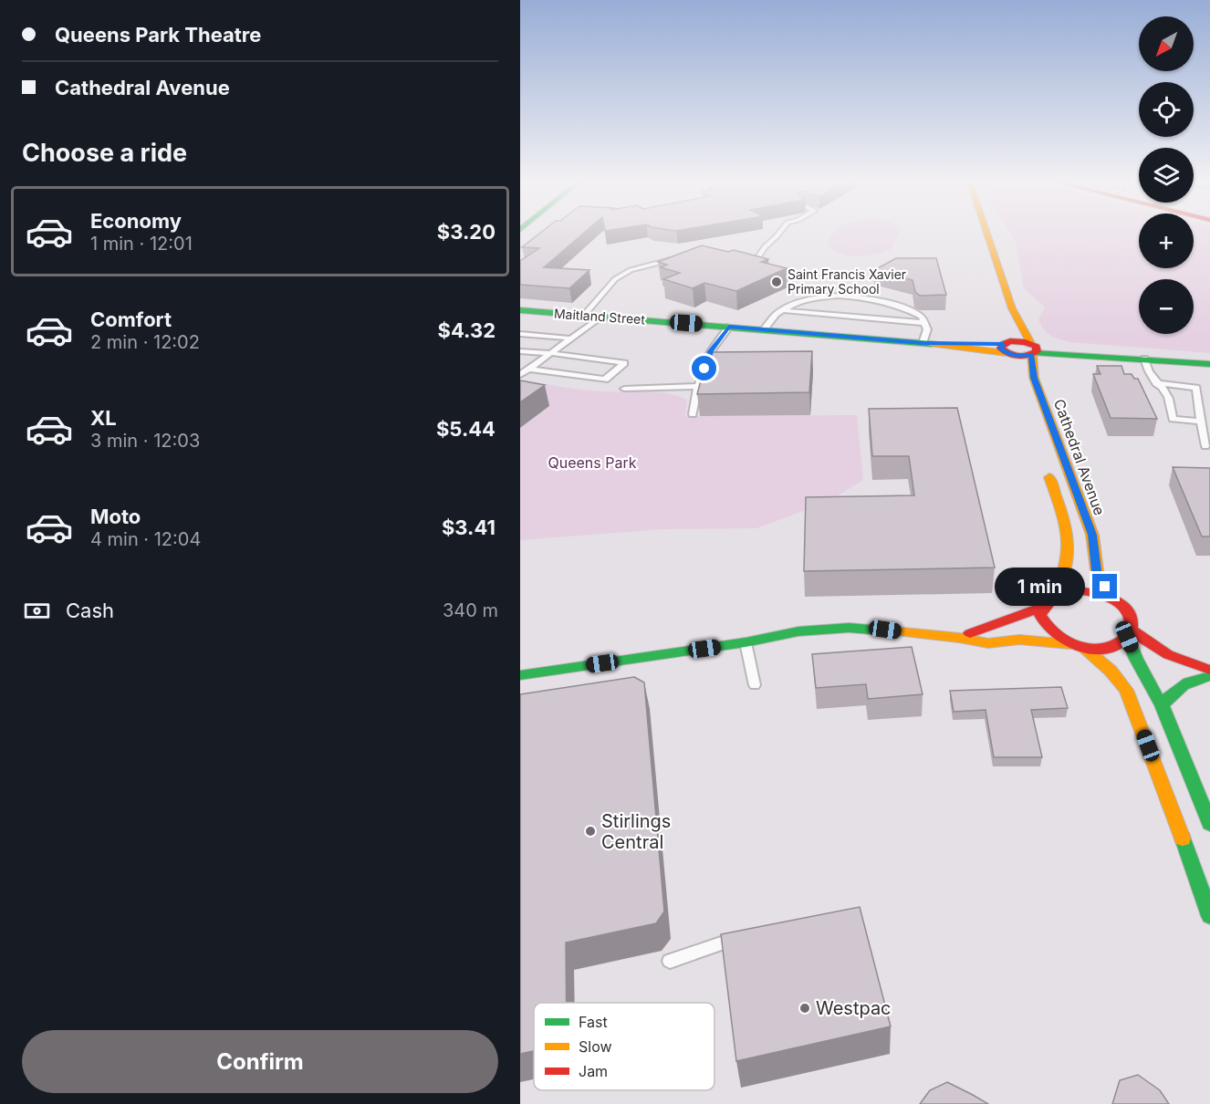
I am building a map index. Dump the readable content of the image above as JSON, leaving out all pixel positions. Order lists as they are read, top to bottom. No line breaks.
{"streets":{"main road":["Maitland Street","Cathedral Avenue"]},"crossings":[["Maitland Street","Cathedral Avenue"]],"parks":["Queens Park"],"places":["Saint Francis Xavier Primary School","Stirlings Central","Westpac"],"legend":["Fast","Slow","Jam"],"north":"bottom left","page":{"banner":["Queens Park Theatre","Cathedral Avenue"],"map_buttons":["+","−"],"heading":"Choose a ride","list":[{"name":"Economy","note":"1 min · 12:01","value":"$3.20"},{"name":"Comfort","note":"2 min · 12:02","value":"$4.32"},{"name":"XL","note":"3 min · 12:03","value":"$5.44"},{"name":"Moto","note":"4 min · 12:04","value":"$3.41"}],"bubble":"1 min","pay":["Cash","340 m"],"buttons":"Confirm"}}
